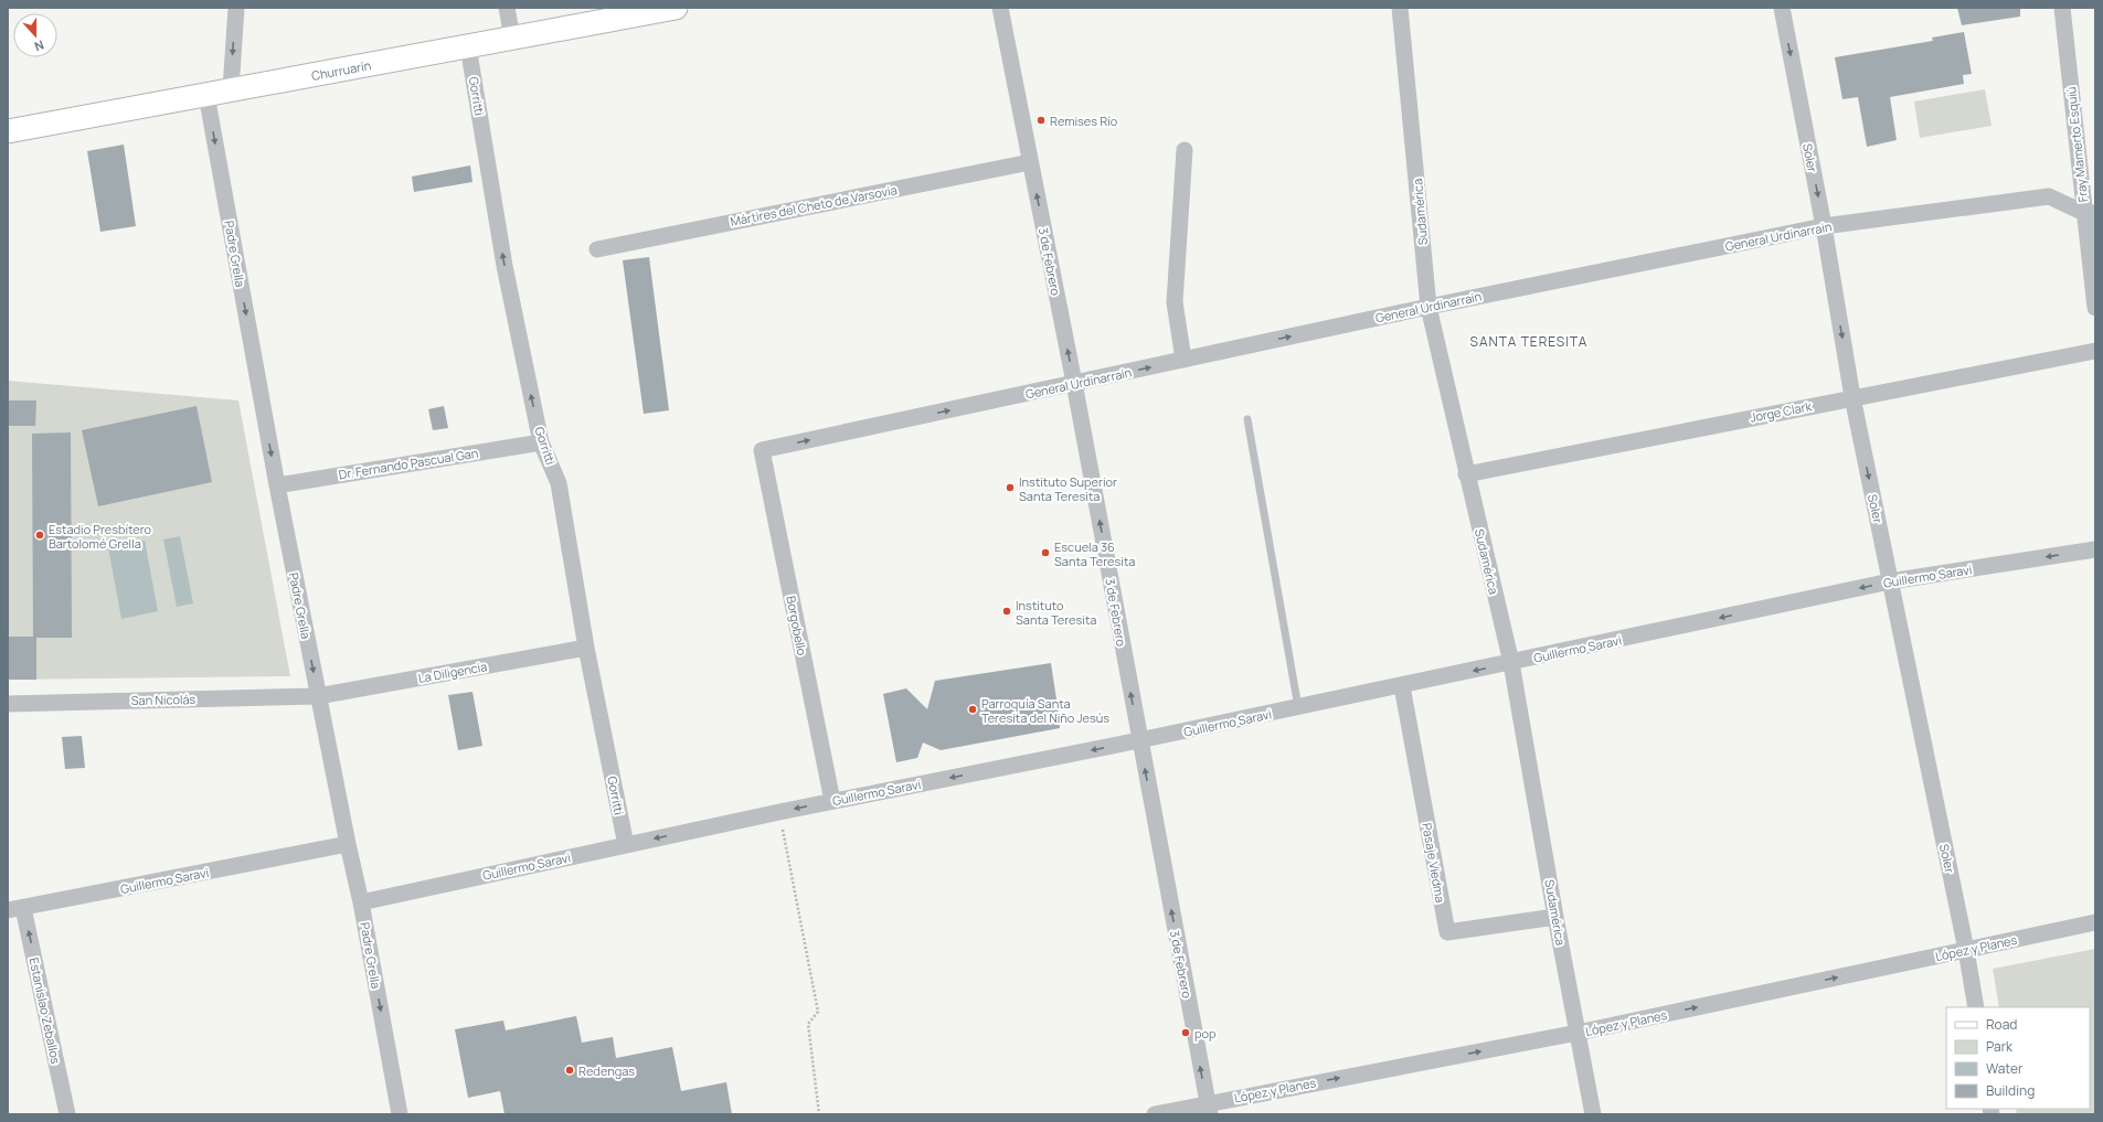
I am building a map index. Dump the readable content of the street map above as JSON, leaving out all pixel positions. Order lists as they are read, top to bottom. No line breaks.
{"streets":{"main road":["Churruarín"],"street":["Gorritti","Fray Mamerto Esquiú","Soler","Mártires del Cheto de Varsovia","Sudamérica","General Urdinarrain","Padre Grella","3 de Febrero","Jorge Clark","Dr. Fernando Pascual Gan","Guillermo Saravi","Borgobello","La Diligencia","San Nicolás","Pasaje Viedma","López y Planes","Estanislao Zeballos"]},"crossings":[["Churruarín","Gorritti"],["Churruarín","Padre Grella"],["Gorritti","Dr. Fernando Pascual Gan"],["Gorritti","Guillermo Saravi"],["Gorritti","La Diligencia"],["Fray Mamerto Esquiú","General Urdinarrain"],["Soler","General Urdinarrain"],["Soler","Jorge Clark"],["Soler","Guillermo Saravi"],["Soler","López y Planes"],["Mártires del Cheto de Varsovia","3 de Febrero"],["Sudamérica","General Urdinarrain"],["Sudamérica","Jorge Clark"],["Sudamérica","Guillermo Saravi"],["Sudamérica","Pasaje Viedma"],["Sudamérica","López y Planes"],["General Urdinarrain","3 de Febrero"],["General Urdinarrain","Borgobello"],["Padre Grella","Dr. Fernando Pascual Gan"],["Padre Grella","Guillermo Saravi"],["Padre Grella","La Diligencia"],["Padre Grella","San Nicolás"],["3 de Febrero","Guillermo Saravi"],["3 de Febrero","López y Planes"],["Guillermo Saravi","Borgobello"],["Guillermo Saravi","Pasaje Viedma"],["Guillermo Saravi","Estanislao Zeballos"],["La Diligencia","San Nicolás"]],"one_way":["Gorritti","Soler","General Urdinarrain","Padre Grella","3 de Febrero","Guillermo Saravi","López y Planes","Estanislao Zeballos"],"districts":["SANTA TERESITA"],"places":["Remises Río","Instituto Superior Santa Teresita","Estadio Presbítero Bartolomé Grella","Escuela 36 Santa Teresita","Instituto Santa Teresita","Parroquía Santa Teresita del Niño Jesús","pop","Redengas"],"legend":["Road","Park","Water","Building"],"north":"bottom"}
